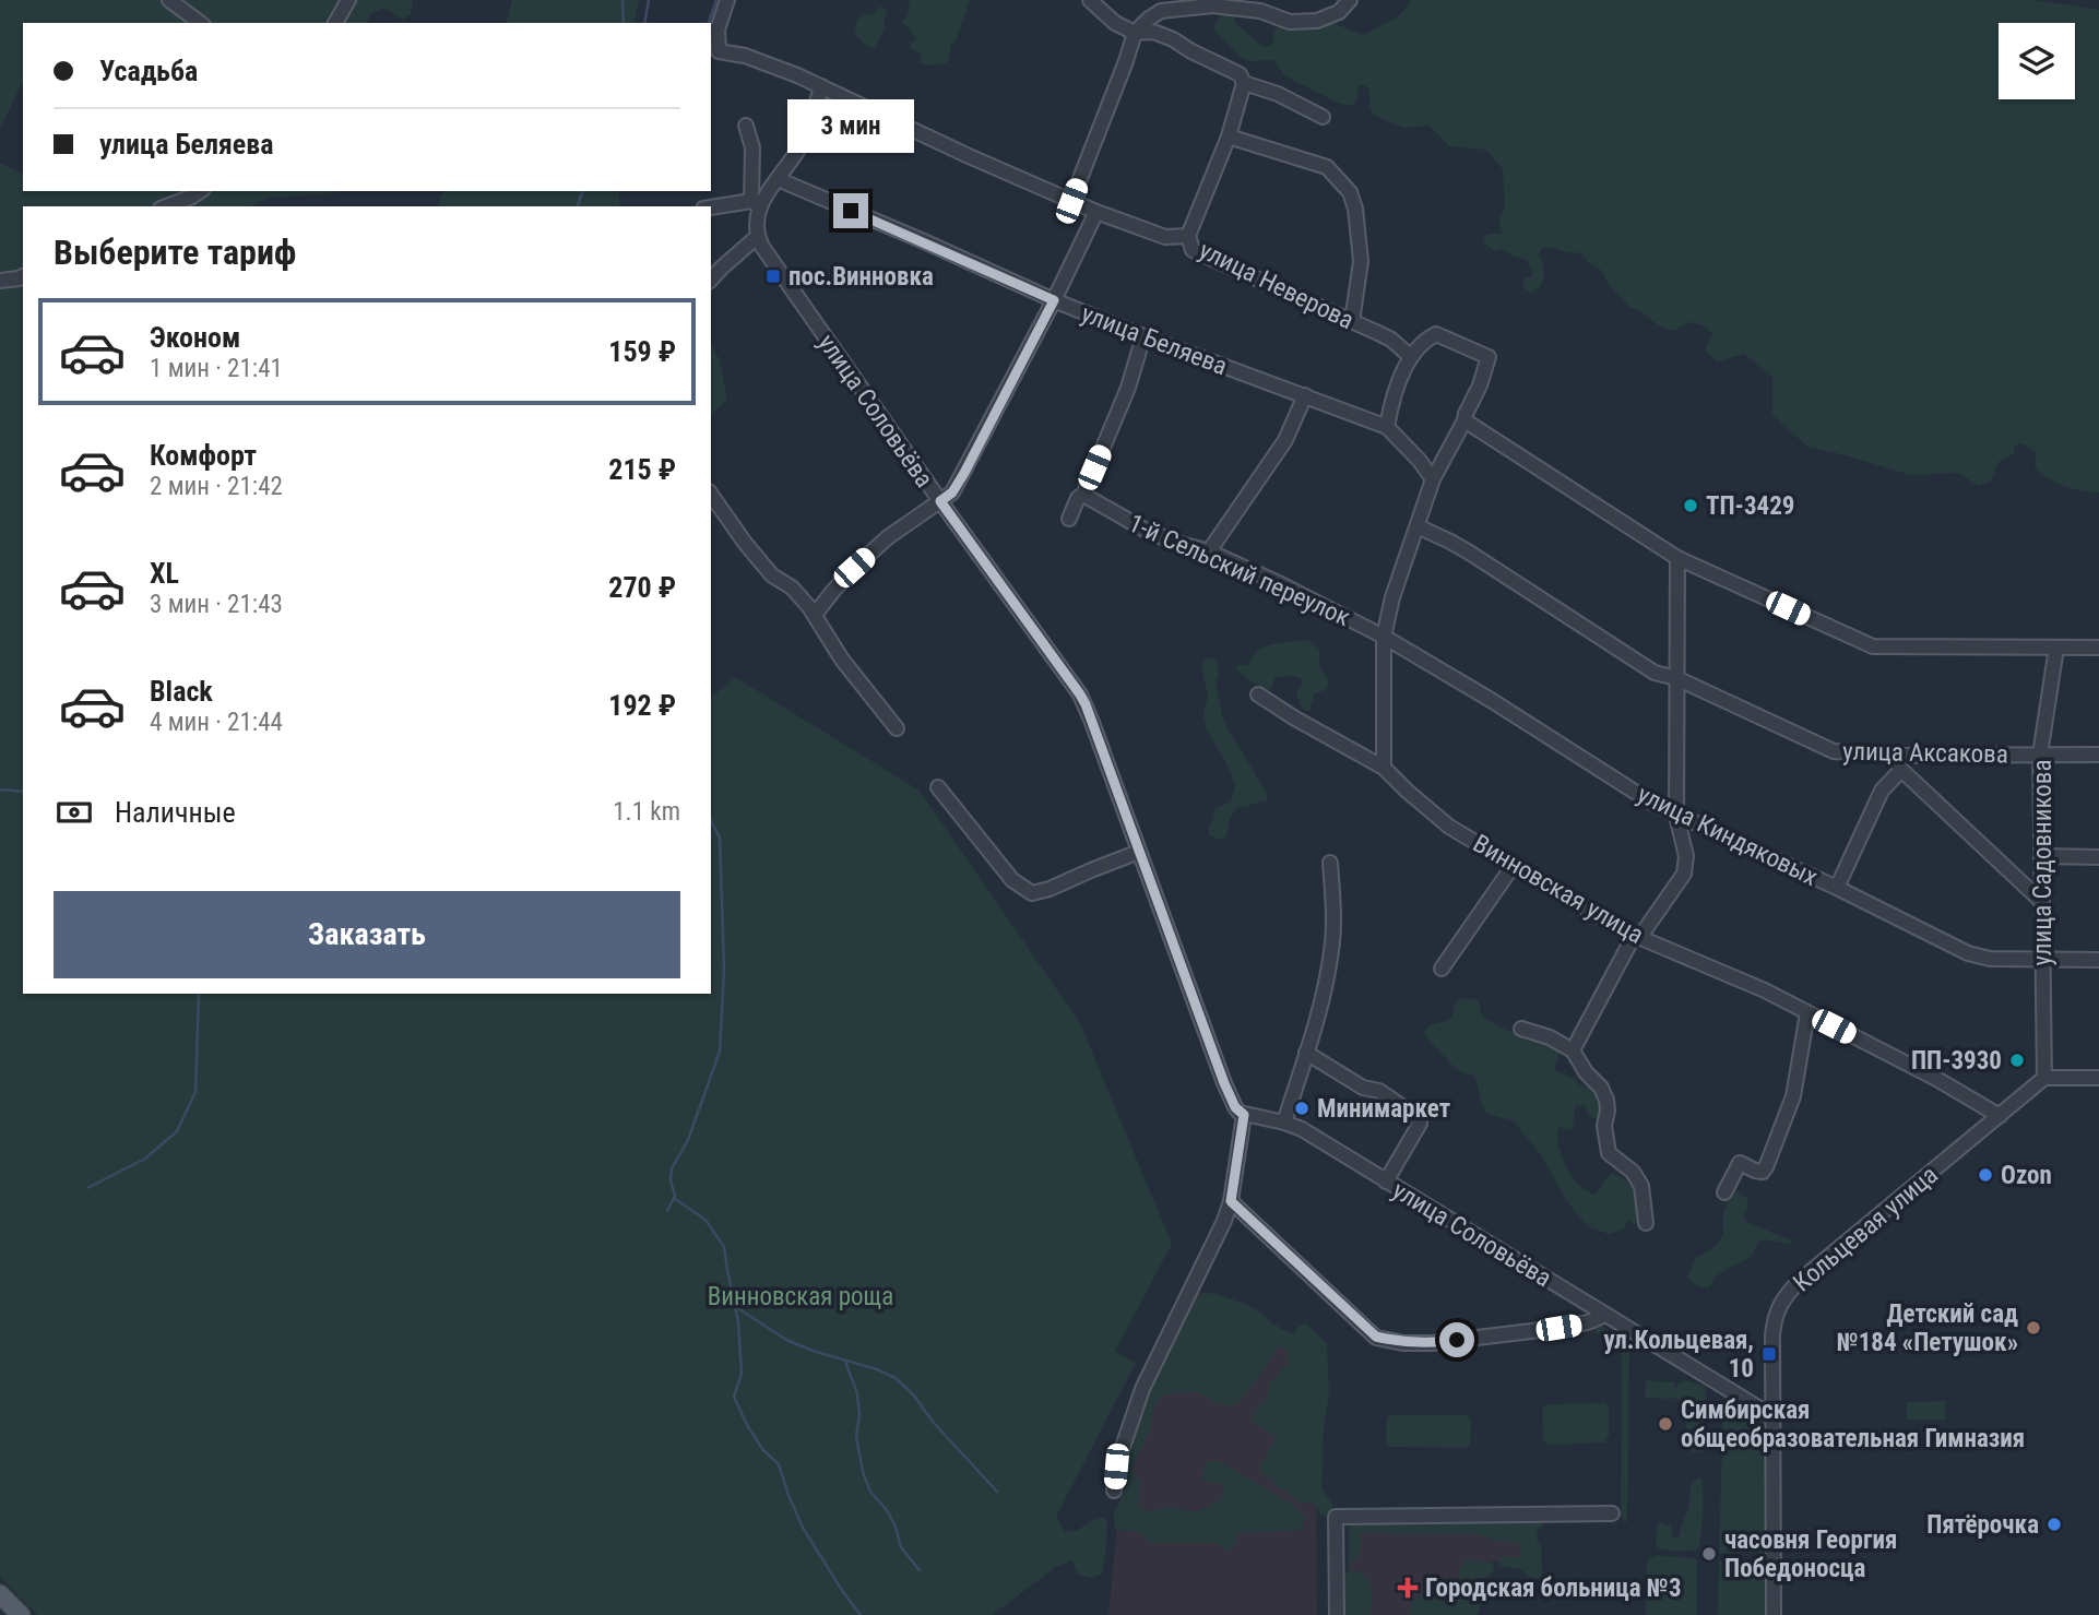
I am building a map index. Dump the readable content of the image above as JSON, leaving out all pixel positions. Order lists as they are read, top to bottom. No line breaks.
{"streets":{"street":["улица Неверова","улица Беляева","улица Соловьёва","1-й Сельский переулок","улица Аксакова","улица Киндяковых","улица Садовникова","Винновская улица","Кольцевая улица"]},"crossings":[["улица Соловьёва","Кольцевая улица"],["1-й Сельский переулок","улица Киндяковых"],["улица Аксакова","улица Садовникова"],["улица Киндяковых","улица Садовникова"],["улица Садовникова","Кольцевая улица"],["Винновская улица","Кольцевая улица"]],"parks":["Винновская роща"],"places":{"transit":["пос.Винновка","ул.Кольцевая, 10"],"other":["ТП-3429","ПП-3930","Минимаркет","Ozon","Детский сад №184 «Петушок»","Симбирская общеобразовательная Гимназия","Пятёрочка","часовня Георгия Победоносца"],"health":["Городская больница №3"]},"page":{"banner":["Усадьба","улица Беляева"],"bubble":"3 мин","heading":"Выберите тариф","list":[{"name":"Эконом","note":"1 мин · 21:41","value":"159 ₽"},{"name":"Комфорт","note":"2 мин · 21:42","value":"215 ₽"},{"name":"XL","note":"3 мин · 21:43","value":"270 ₽"},{"name":"Black","note":"4 мин · 21:44","value":"192 ₽"}],"pay":["Наличные","1.1 km"],"buttons":"Заказать"}}
